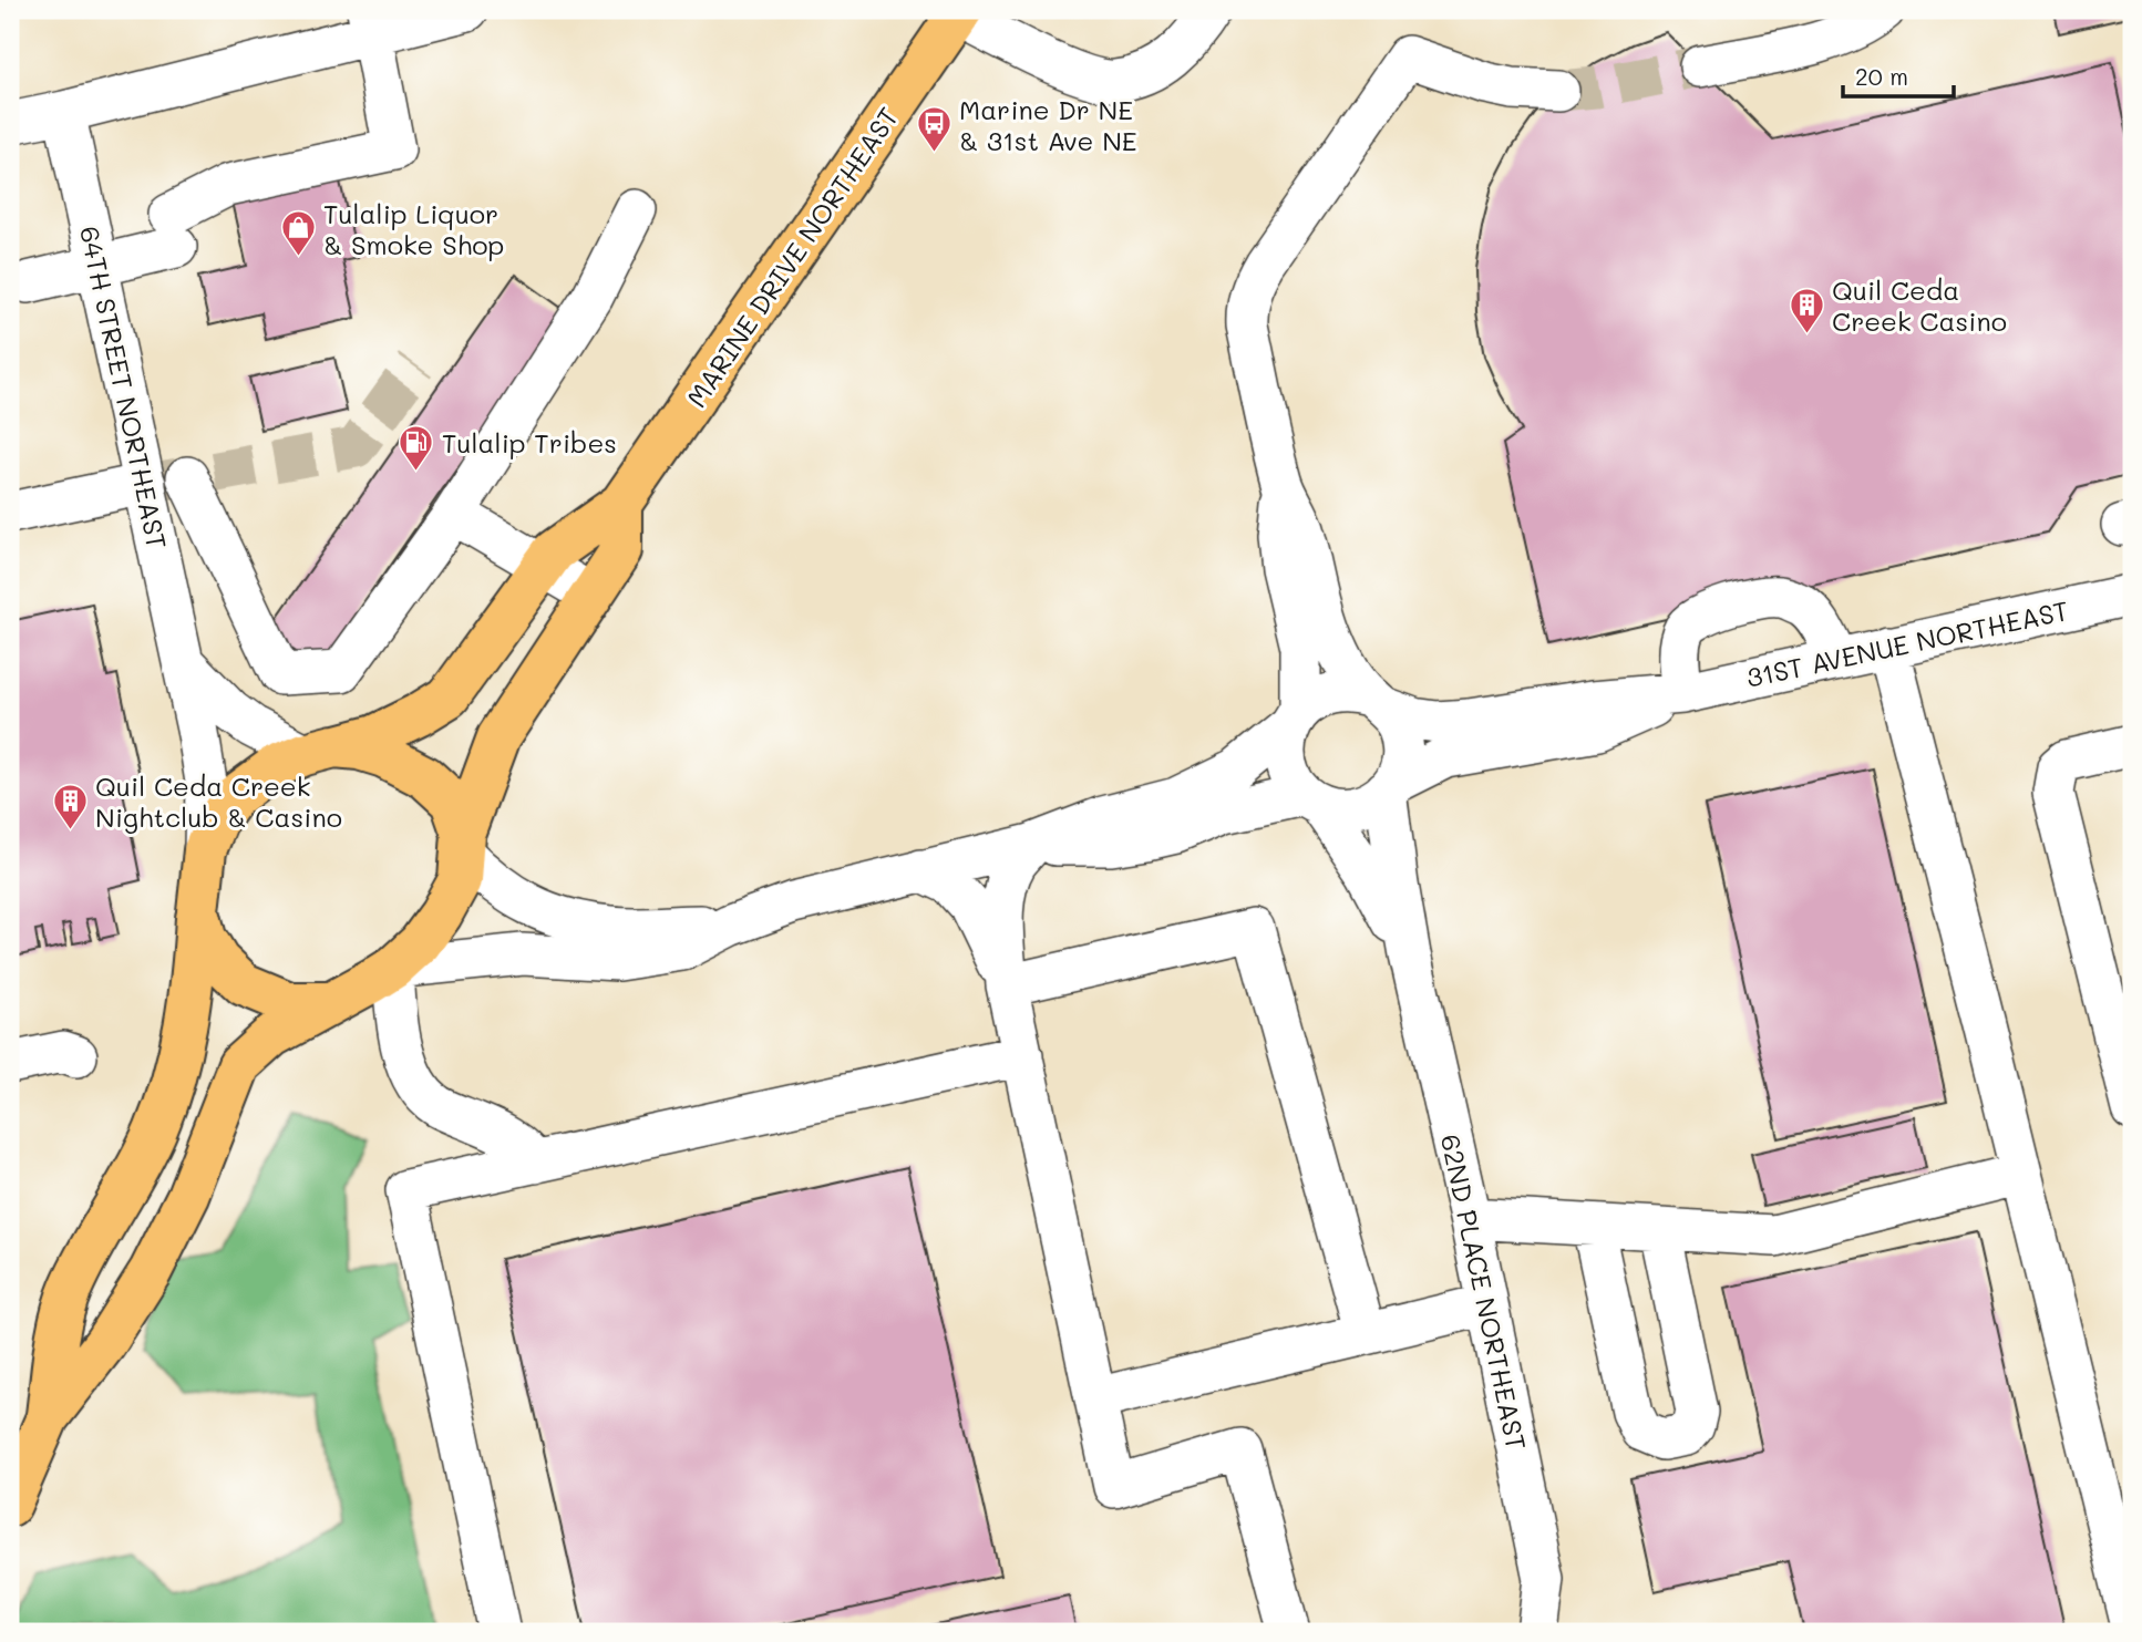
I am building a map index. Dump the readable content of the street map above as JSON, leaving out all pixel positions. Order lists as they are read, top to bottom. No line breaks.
{"streets":{"main road":["MARINE DRIVE NORTHEAST"],"street":["64TH STREET NORTHEAST","31ST AVENUE NORTHEAST","62ND PLACE NORTHEAST"]},"crossings":[["MARINE DRIVE NORTHEAST","64TH STREET NORTHEAST"],["31ST AVENUE NORTHEAST","62ND PLACE NORTHEAST"]],"places":{"bus stop":["Marine Dr NE & 31st Ave NE"],"shop":["Tulalip Liquor & Smoke Shop"],"building":["Quil Ceda Creek Casino","Quil Ceda Creek Nightclub & Casino"],"fuel station":["Tulalip Tribes"]},"scale_bar":"20 m"}
